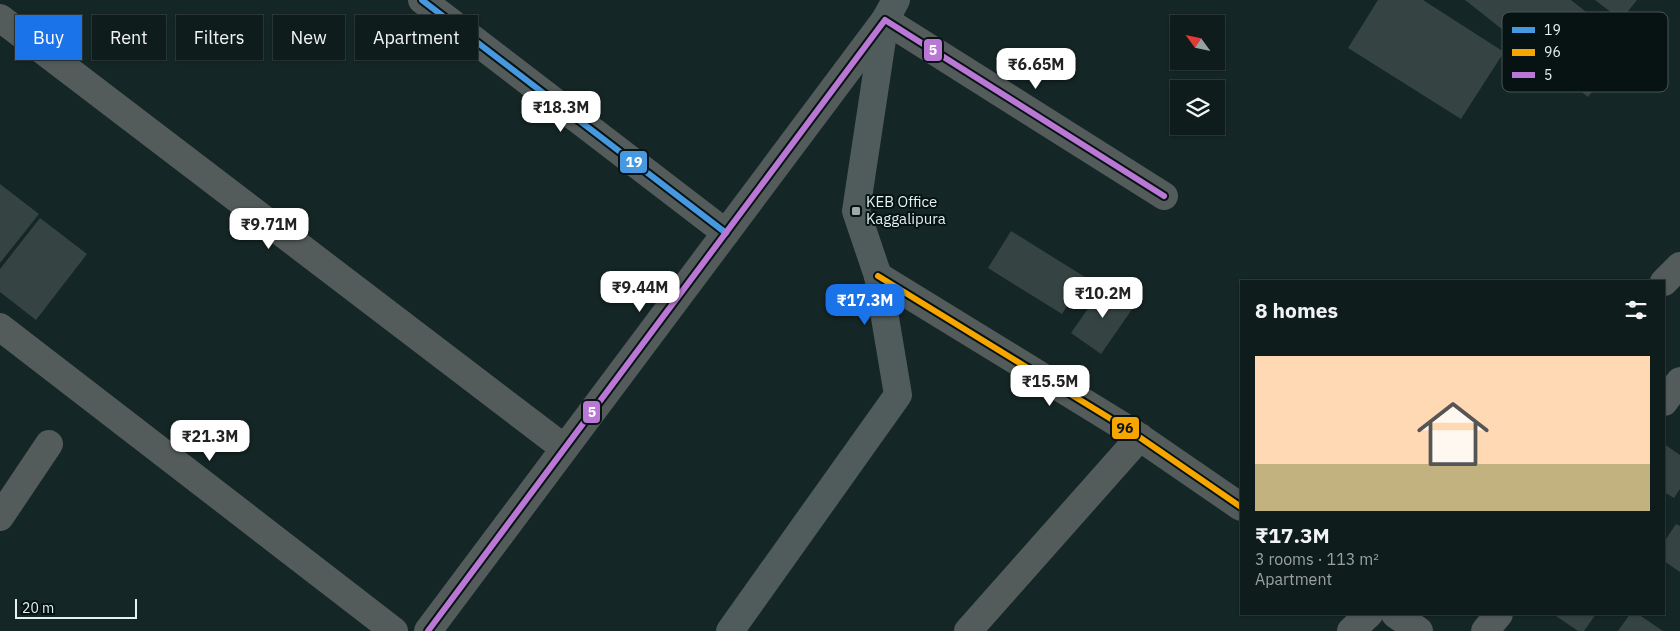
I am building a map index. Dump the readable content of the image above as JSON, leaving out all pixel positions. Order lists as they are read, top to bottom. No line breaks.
{"places":{"transit":["KEB Office Kaggalipura"]},"lines":["transit line 19","transit line 5","transit line 96"],"legend":["19","96","5"],"scale_bar":"20 m","north":"top left","page":{"chip":["Buy","Rent","Filters","New","Apartment"],"price":["₹6.65M","₹18.3M","₹9.71M","₹9.44M","₹10.2M","₹17.3M","₹15.5M","₹21.3M"],"heading":"8 homes","list":[{"name":"₹17.3M","note":"3 rooms · 113 m² · Apartment"}],"scale":"20 m"}}
